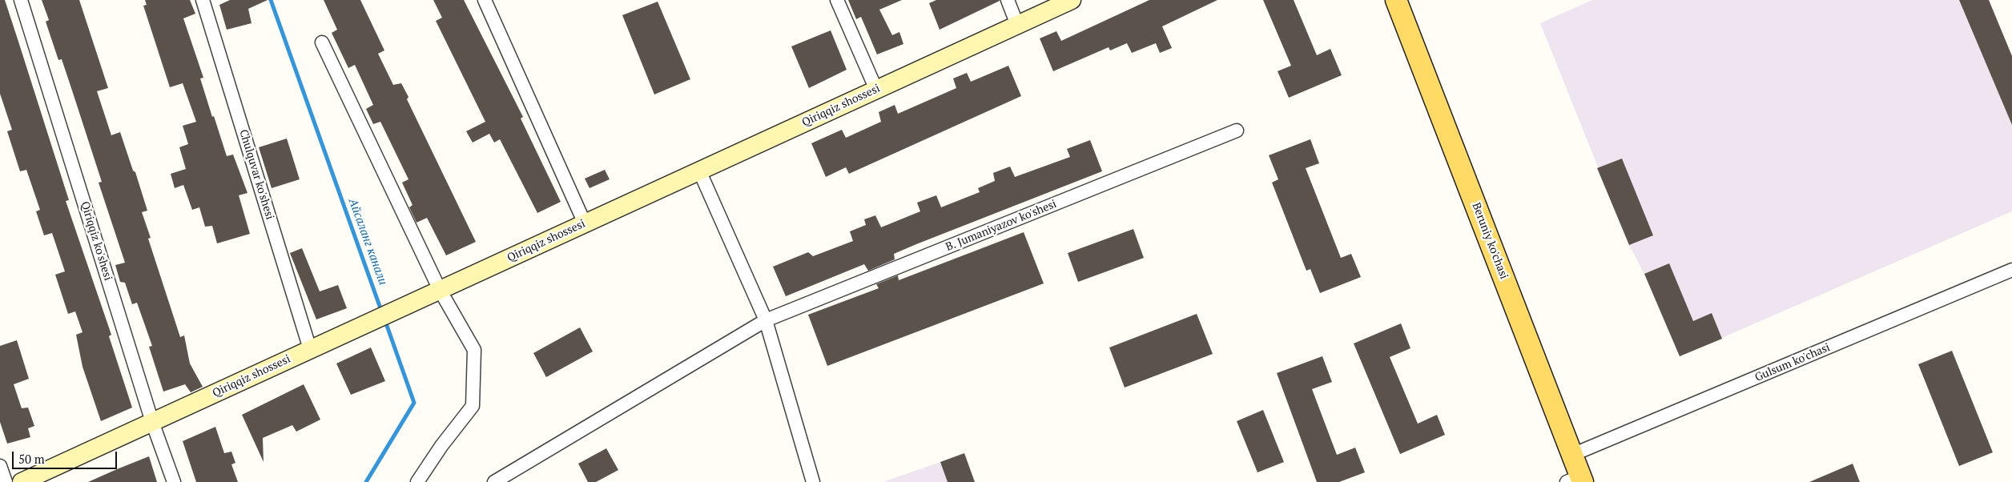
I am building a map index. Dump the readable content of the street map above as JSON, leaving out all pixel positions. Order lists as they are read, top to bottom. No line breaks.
{"streets":{"main road":["Qiriqqiz shossesi","Beruniy ko'chasi"],"street":["Chulquvar ko'shesi","B. Jumaniyazov ko'shesi","Qiriqqiz ko'shesi","Gulsum ko'chasi"]},"crossings":[["Qiriqqiz shossesi","Chulquvar ko'shesi"],["Qiriqqiz shossesi","Qiriqqiz ko'shesi"],["Beruniy ko'chasi","Gulsum ko'chasi"]],"water":["Айсаланг канали"],"scale_bar":"50 m"}
